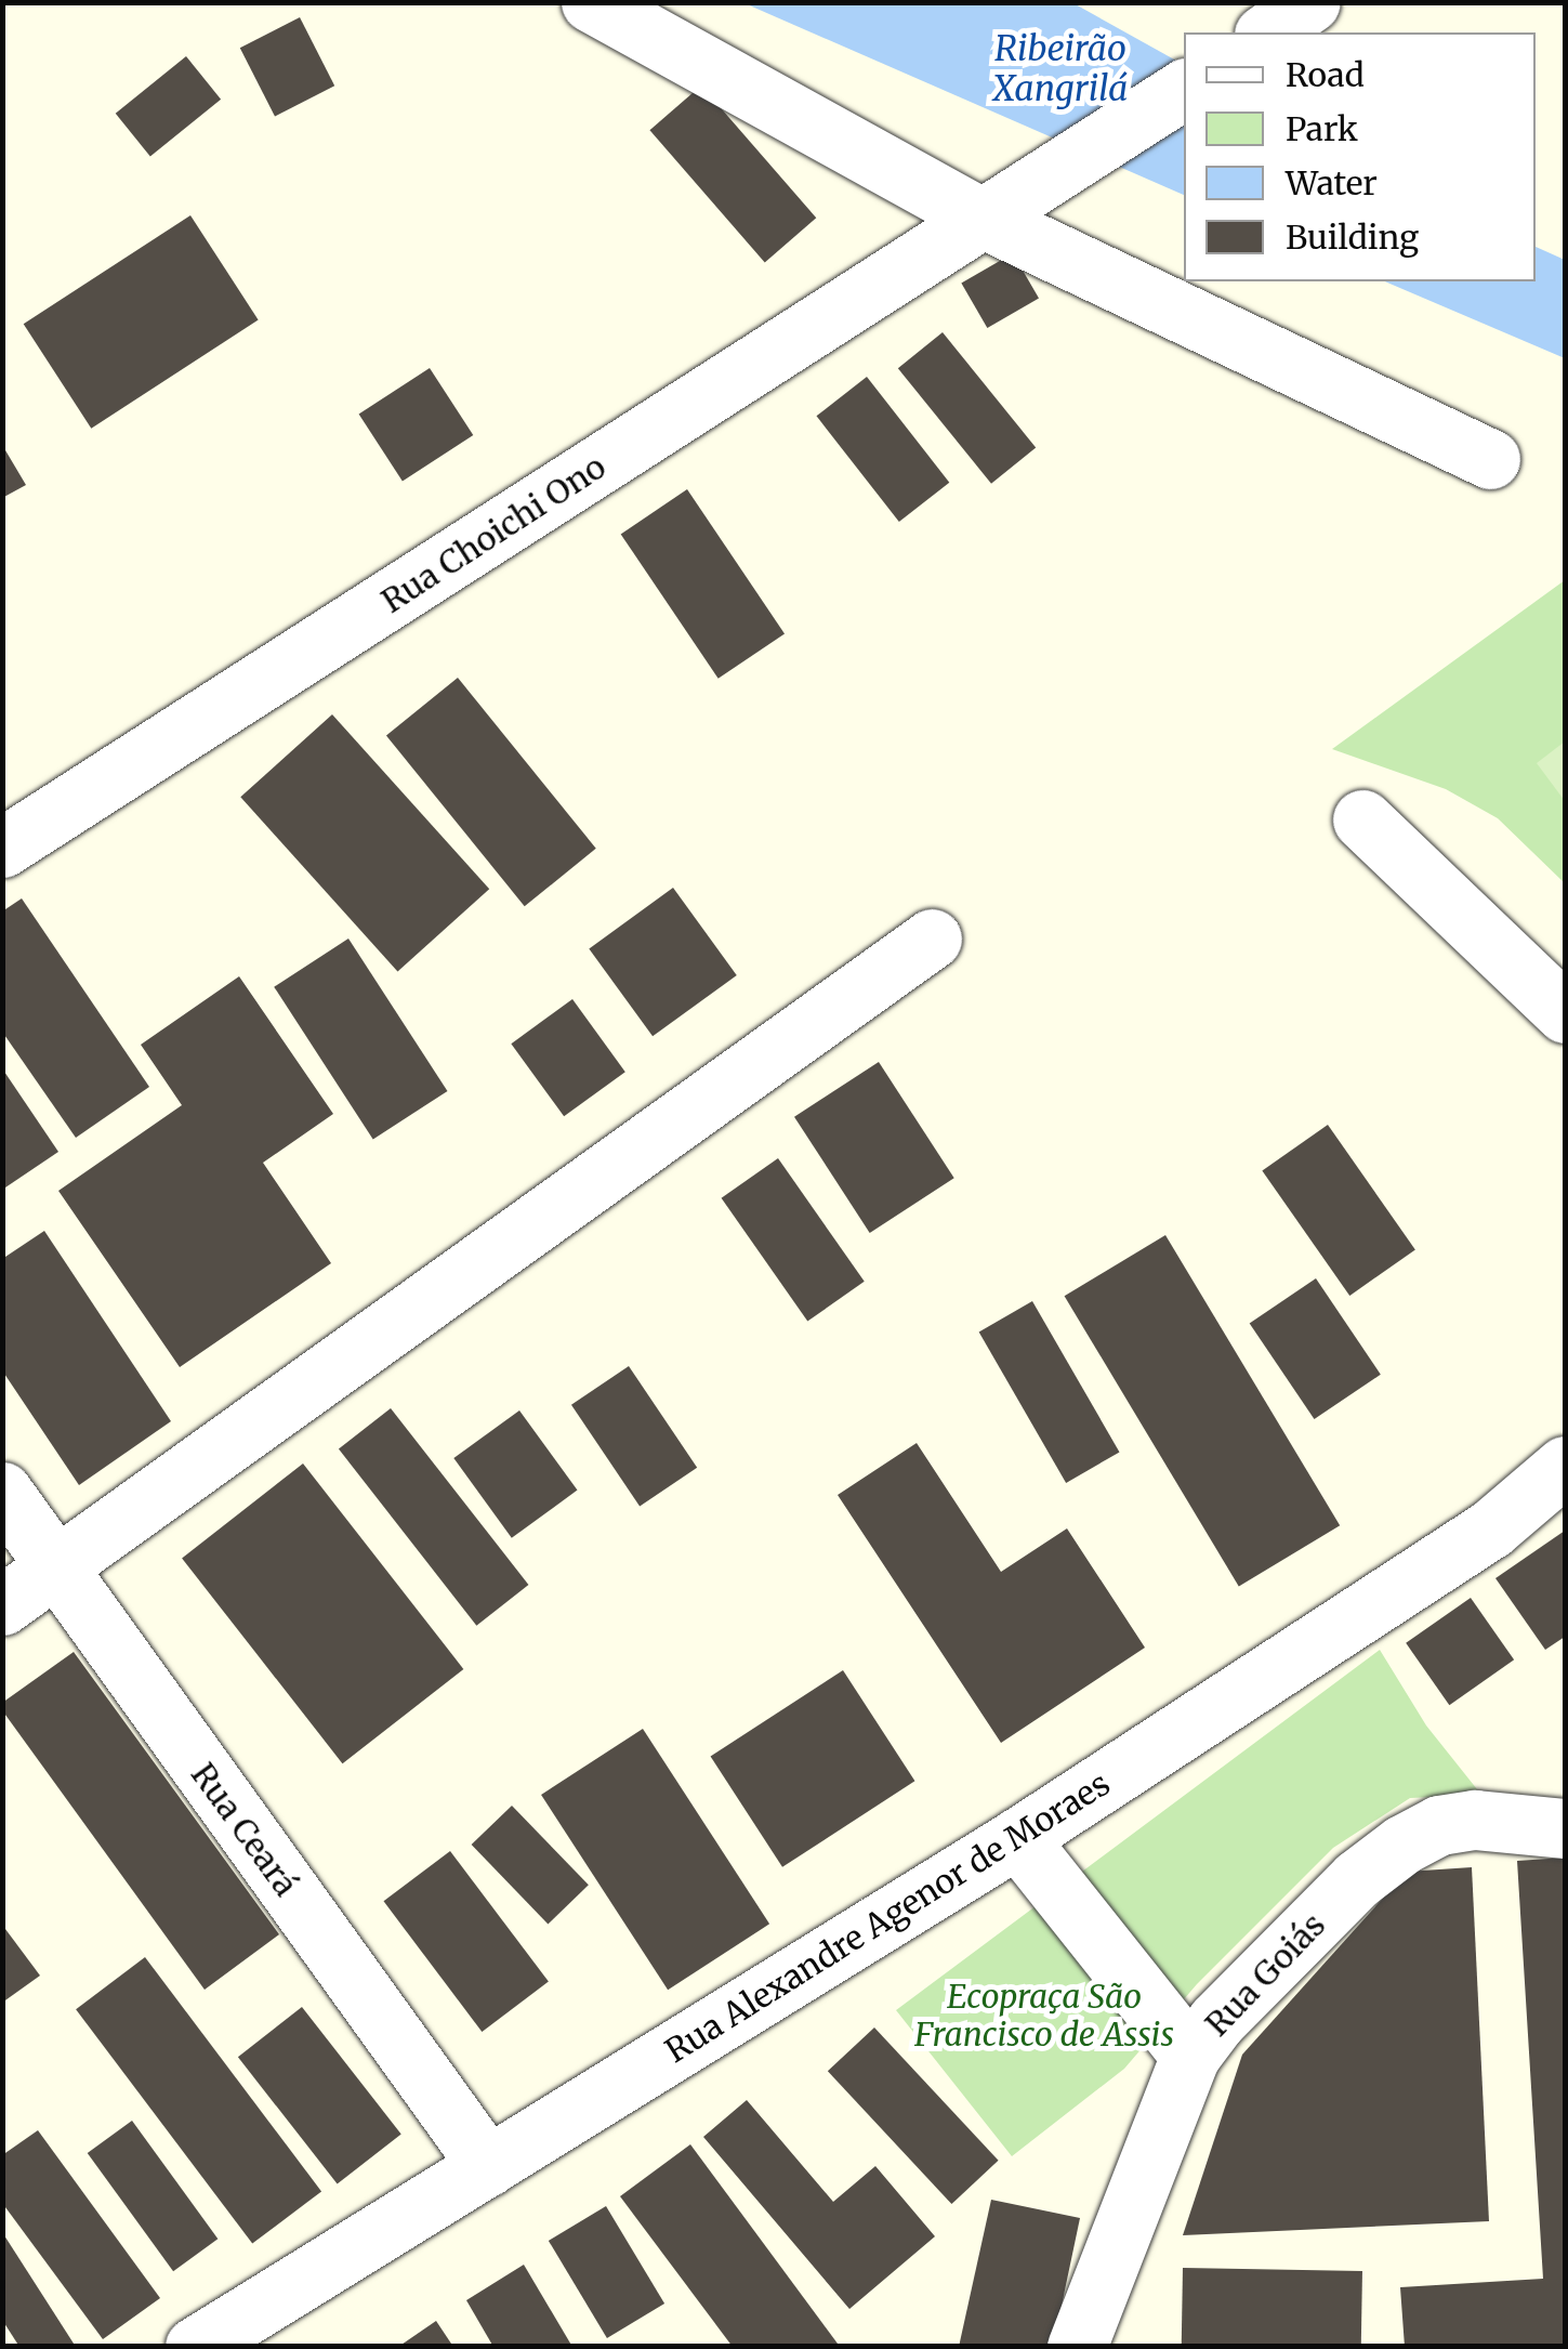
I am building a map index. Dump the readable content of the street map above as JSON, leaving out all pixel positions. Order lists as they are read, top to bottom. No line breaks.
{"streets":{"street":["Rua Choichi Ono","Rua Ceará","Rua Alexandre Agenor de Moraes","Rua Goiás"]},"crossings":[["Rua Ceará","Rua Alexandre Agenor de Moraes"]],"water":["Ribeirão Xangrilá"],"parks":["Ecopraça São Francisco de Assis"],"legend":["Road","Park","Water","Building"]}
